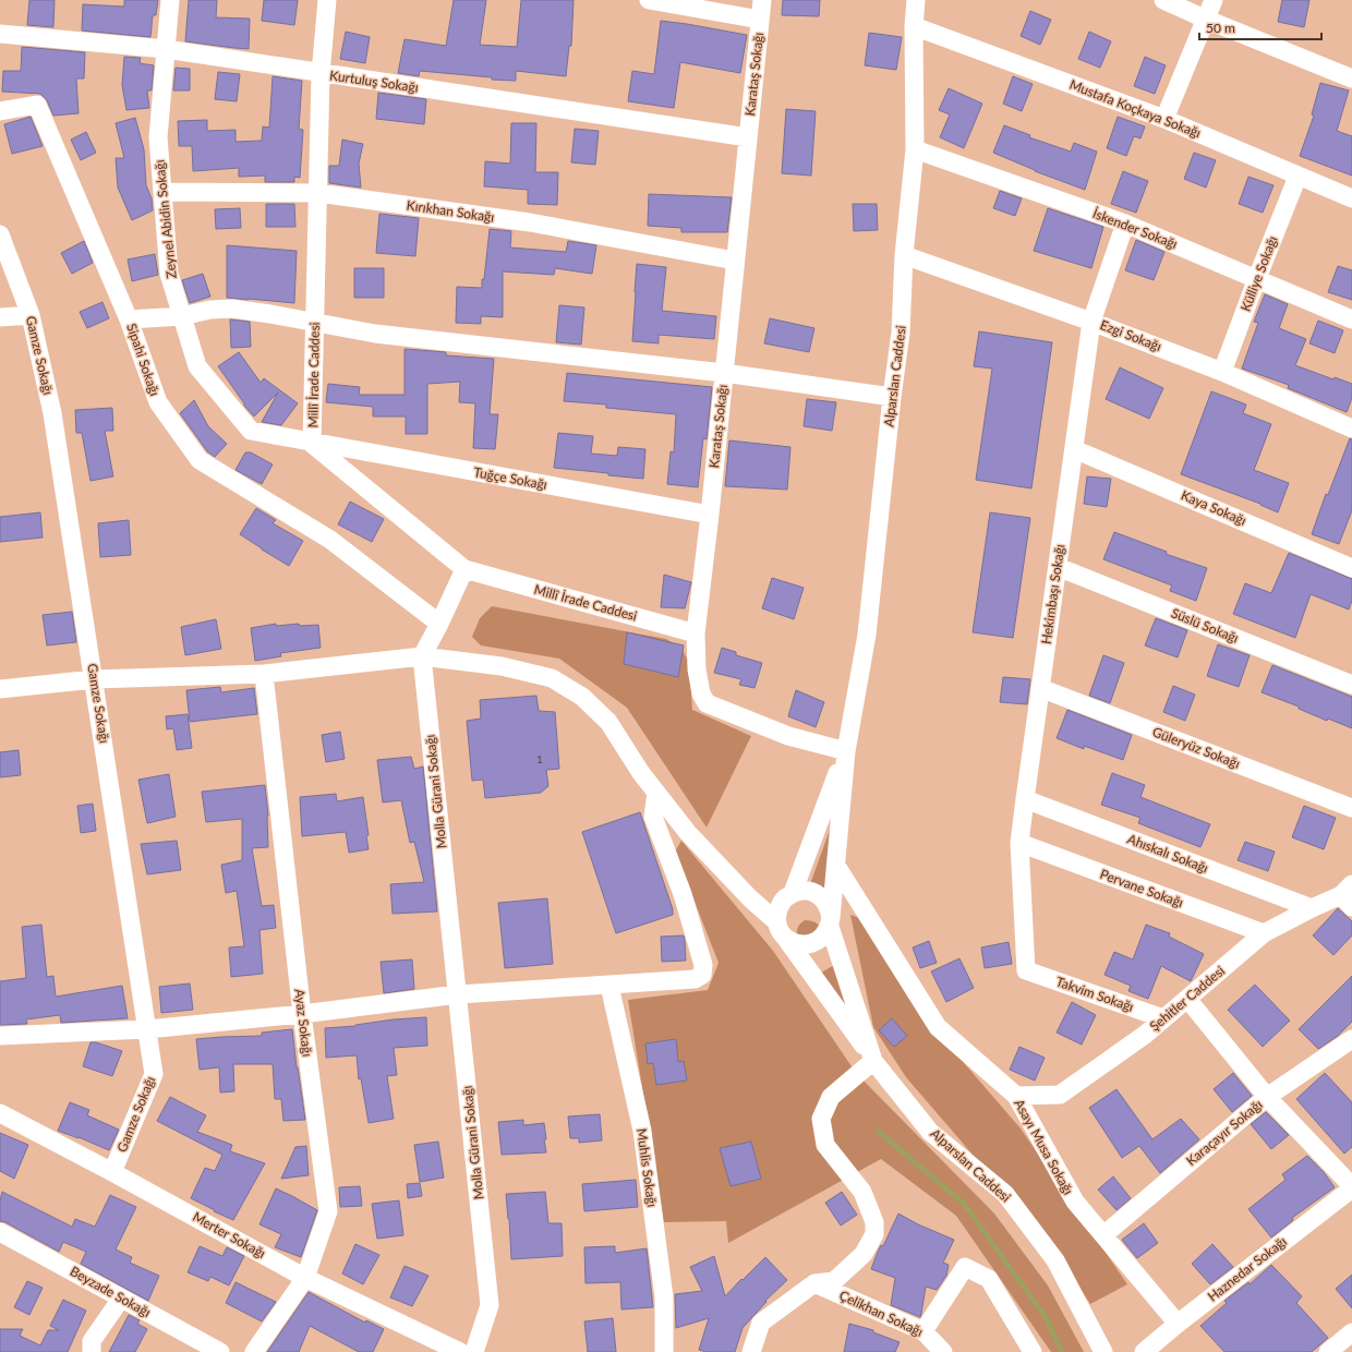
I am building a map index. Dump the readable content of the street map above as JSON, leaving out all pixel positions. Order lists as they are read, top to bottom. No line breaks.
{"streets":{"street":["Karataş Sokağı","Kurtuluş Sokağı","Mustafa Koçkaya Sokağı","Kırıkhan Sokağı","Zeynel Abidin Sokağı","İskender Sokağı","Külliye Sokağı","Ezgi Sokağı","Gamze Sokağı","Sipahi Sokağı","Millî İrade Caddesi","Alparslan Caddesi","Tuğçe Sokağı","Kaya Sokağı","Hekimbaşı Sokağı","Süslü Sokağı","Güleryüz Sokağı","Molla Gürani Sokağı","Ahıskalı Sokağı","Pervane Sokağı","Takvim Sokağı","Şehitler Caddesi","Ayaz Sokağı","Karaçayır Sokağı","Asayı Musa Sokağı","Muhlis Sokağı","Merter Sokağı","Haznedar Sokağı","Beyzade Sokağı","Çelikhan Sokağı"]},"crossings":[["Karataş Sokağı","Kurtuluş Sokağı"],["Karataş Sokağı","Kırıkhan Sokağı"],["Karataş Sokağı","Millî İrade Caddesi"],["Karataş Sokağı","Alparslan Caddesi"],["Karataş Sokağı","Tuğçe Sokağı"],["Kurtuluş Sokağı","Zeynel Abidin Sokağı"],["Kurtuluş Sokağı","Millî İrade Caddesi"],["Mustafa Koçkaya Sokağı","Külliye Sokağı"],["Mustafa Koçkaya Sokağı","Alparslan Caddesi"],["Kırıkhan Sokağı","Zeynel Abidin Sokağı"],["Kırıkhan Sokağı","Millî İrade Caddesi"],["Zeynel Abidin Sokağı","Millî İrade Caddesi"],["Zeynel Abidin Sokağı","Tuğçe Sokağı"],["İskender Sokağı","Külliye Sokağı"],["İskender Sokağı","Alparslan Caddesi"],["İskender Sokağı","Hekimbaşı Sokağı"],["Külliye Sokağı","Ezgi Sokağı"],["Ezgi Sokağı","Alparslan Caddesi"],["Ezgi Sokağı","Hekimbaşı Sokağı"],["Gamze Sokağı","Merter Sokağı"],["Millî İrade Caddesi","Tuğçe Sokağı"],["Kaya Sokağı","Hekimbaşı Sokağı"],["Hekimbaşı Sokağı","Süslü Sokağı"],["Hekimbaşı Sokağı","Güleryüz Sokağı"],["Hekimbaşı Sokağı","Ahıskalı Sokağı"],["Hekimbaşı Sokağı","Pervane Sokağı"],["Hekimbaşı Sokağı","Takvim Sokağı"],["Ahıskalı Sokağı","Şehitler Caddesi"],["Pervane Sokağı","Şehitler Caddesi"],["Takvim Sokağı","Şehitler Caddesi"],["Şehitler Caddesi","Asayı Musa Sokağı"],["Ayaz Sokağı","Merter Sokağı"],["Karaçayır Sokağı","Asayı Musa Sokağı"],["Asayı Musa Sokağı","Haznedar Sokağı"]],"house_numbers":["1"],"scale_bar":"50 m"}
